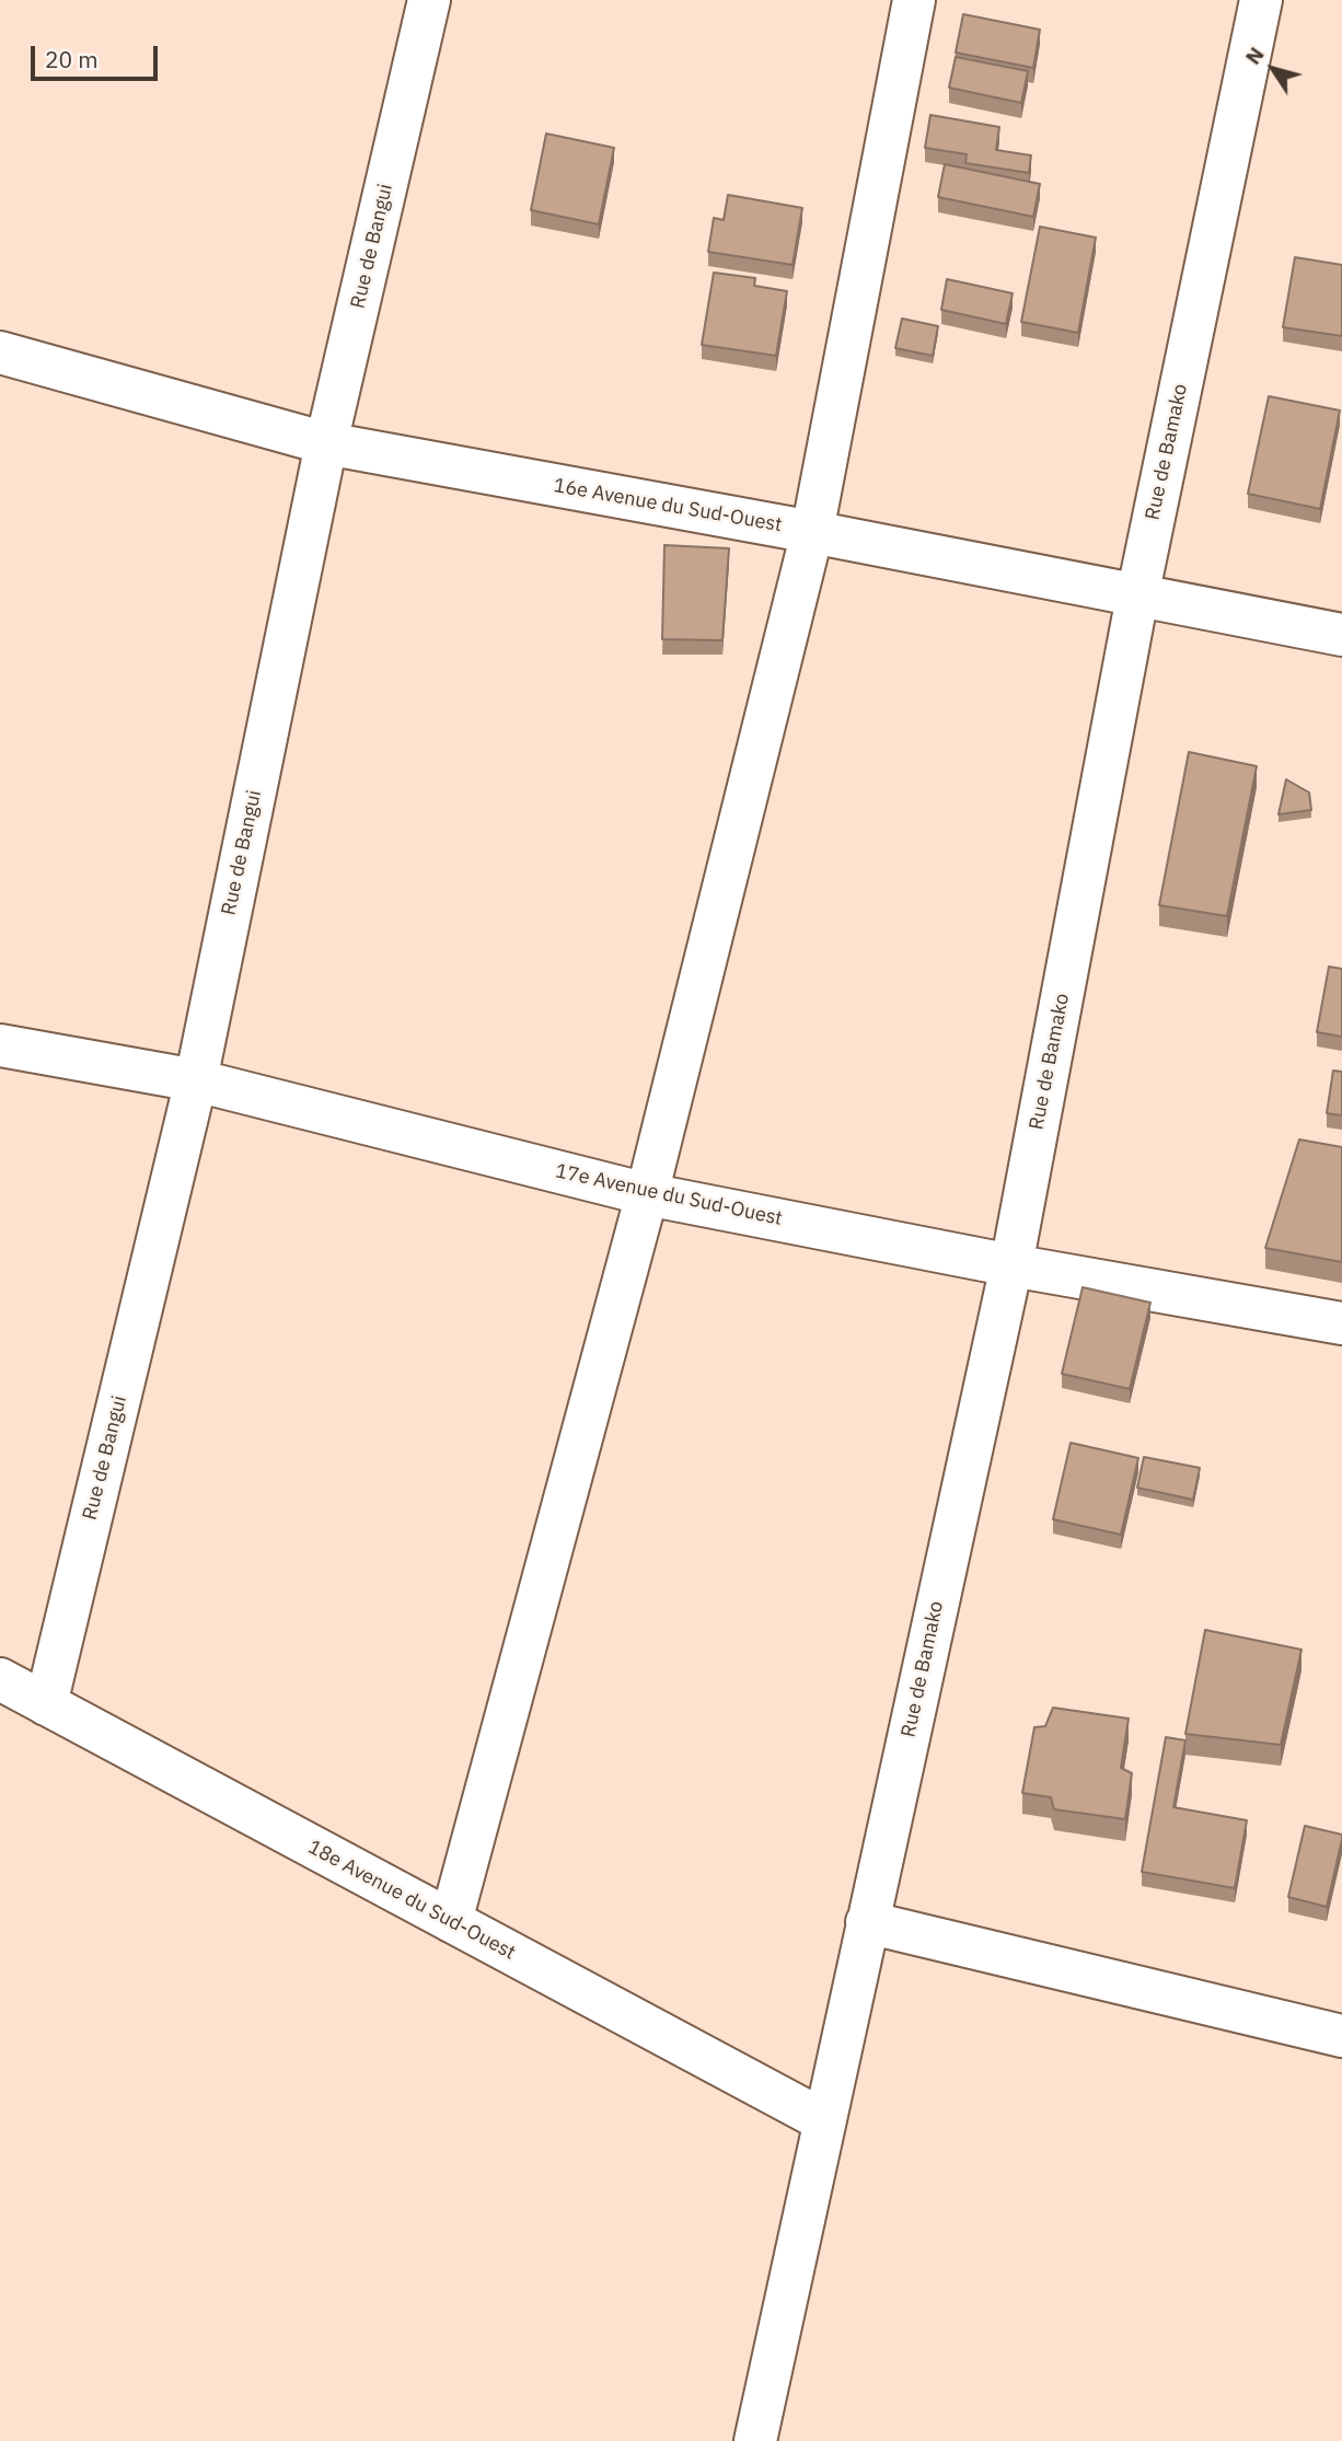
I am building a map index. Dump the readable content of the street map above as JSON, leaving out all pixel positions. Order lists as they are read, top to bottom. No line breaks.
{"streets":{"street":["Rue de Bangui","Rue de Bamako","16e Avenue du Sud-Ouest","17e Avenue du Sud-Ouest","18e Avenue du Sud-Ouest"]},"crossings":[["Rue de Bangui","16e Avenue du Sud-Ouest"],["Rue de Bangui","17e Avenue du Sud-Ouest"],["Rue de Bangui","18e Avenue du Sud-Ouest"],["Rue de Bamako","16e Avenue du Sud-Ouest"],["Rue de Bamako","17e Avenue du Sud-Ouest"],["Rue de Bamako","18e Avenue du Sud-Ouest"]],"scale_bar":"20 m","north":"top left"}
